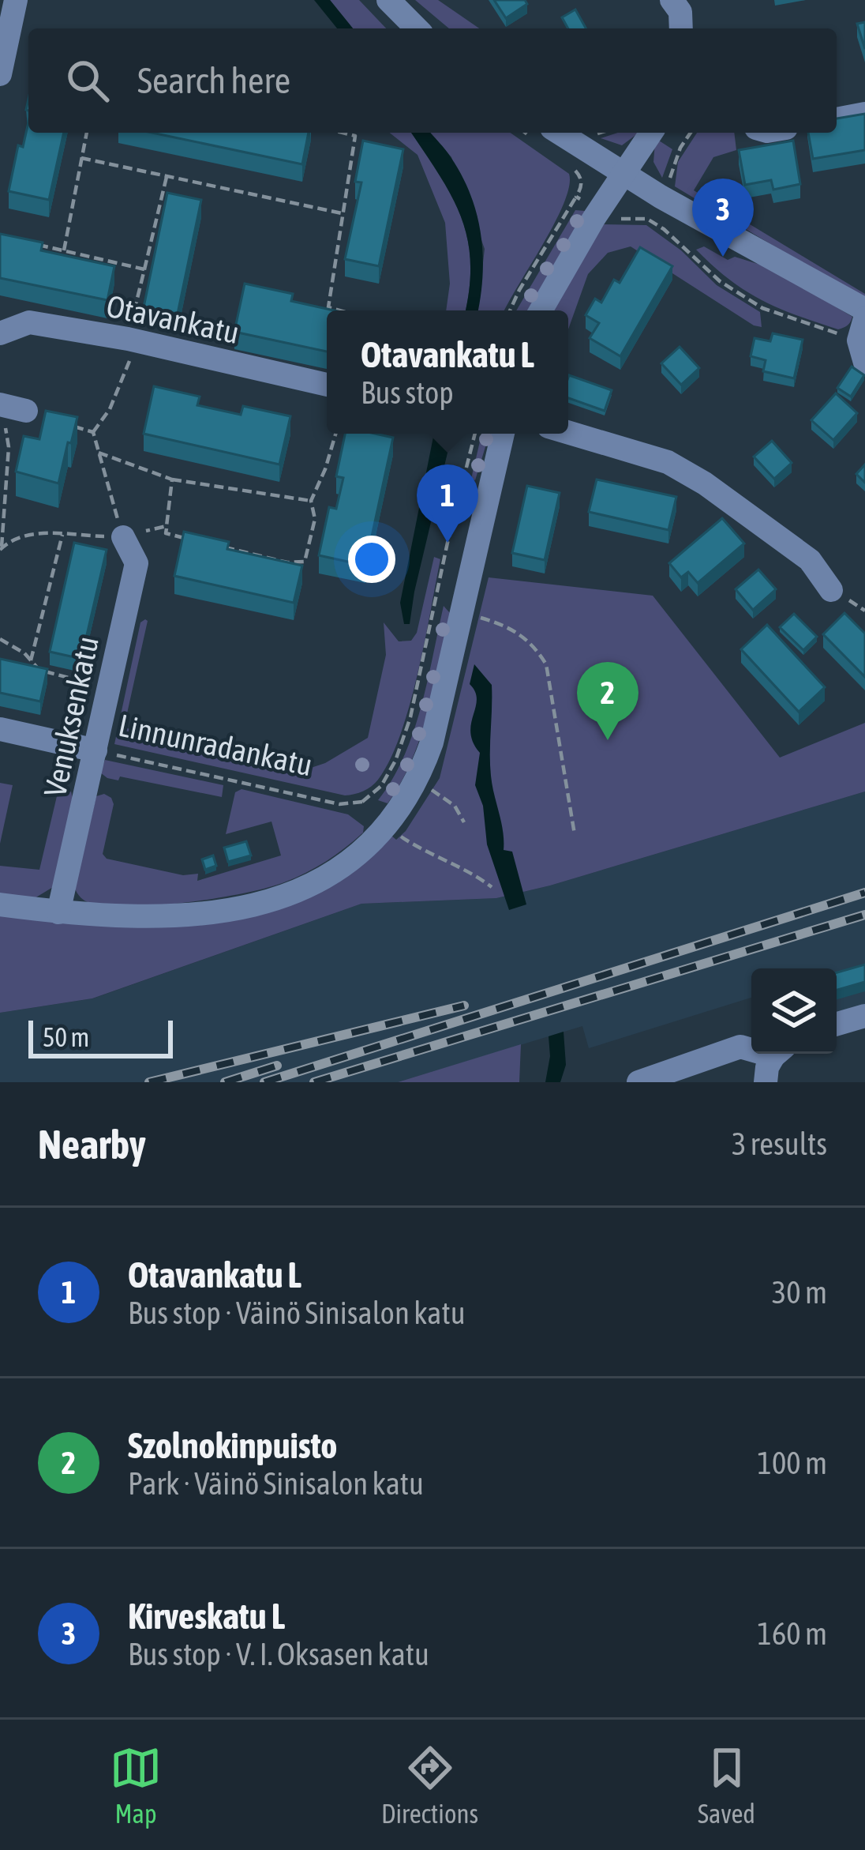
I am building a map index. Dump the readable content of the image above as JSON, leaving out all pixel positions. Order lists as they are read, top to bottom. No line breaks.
{"streets":{"street":["Otavankatu","Venuksenkatu","Linnunradankatu"]},"crossings":[["Venuksenkatu","Linnunradankatu"]],"scale_bar":"50 m","page":{"search":"Search here","pins":["3","1","2"],"popup":["Otavankatu L","Bus stop"],"scale":"50 m","heading":["Nearby","3 results"],"list":[{"mark":"1","name":"Otavankatu L","note":"Bus stop · Väinö Sinisalon katu","value":"30 m"},{"mark":"2","name":"Szolnokinpuisto","note":"Park · Väinö Sinisalon katu","value":"100 m"},{"mark":"3","name":"Kirveskatu L","note":"Bus stop · V. I. Oksasen katu","value":"160 m"}],"nav":["Map","Directions","Saved"]}}
